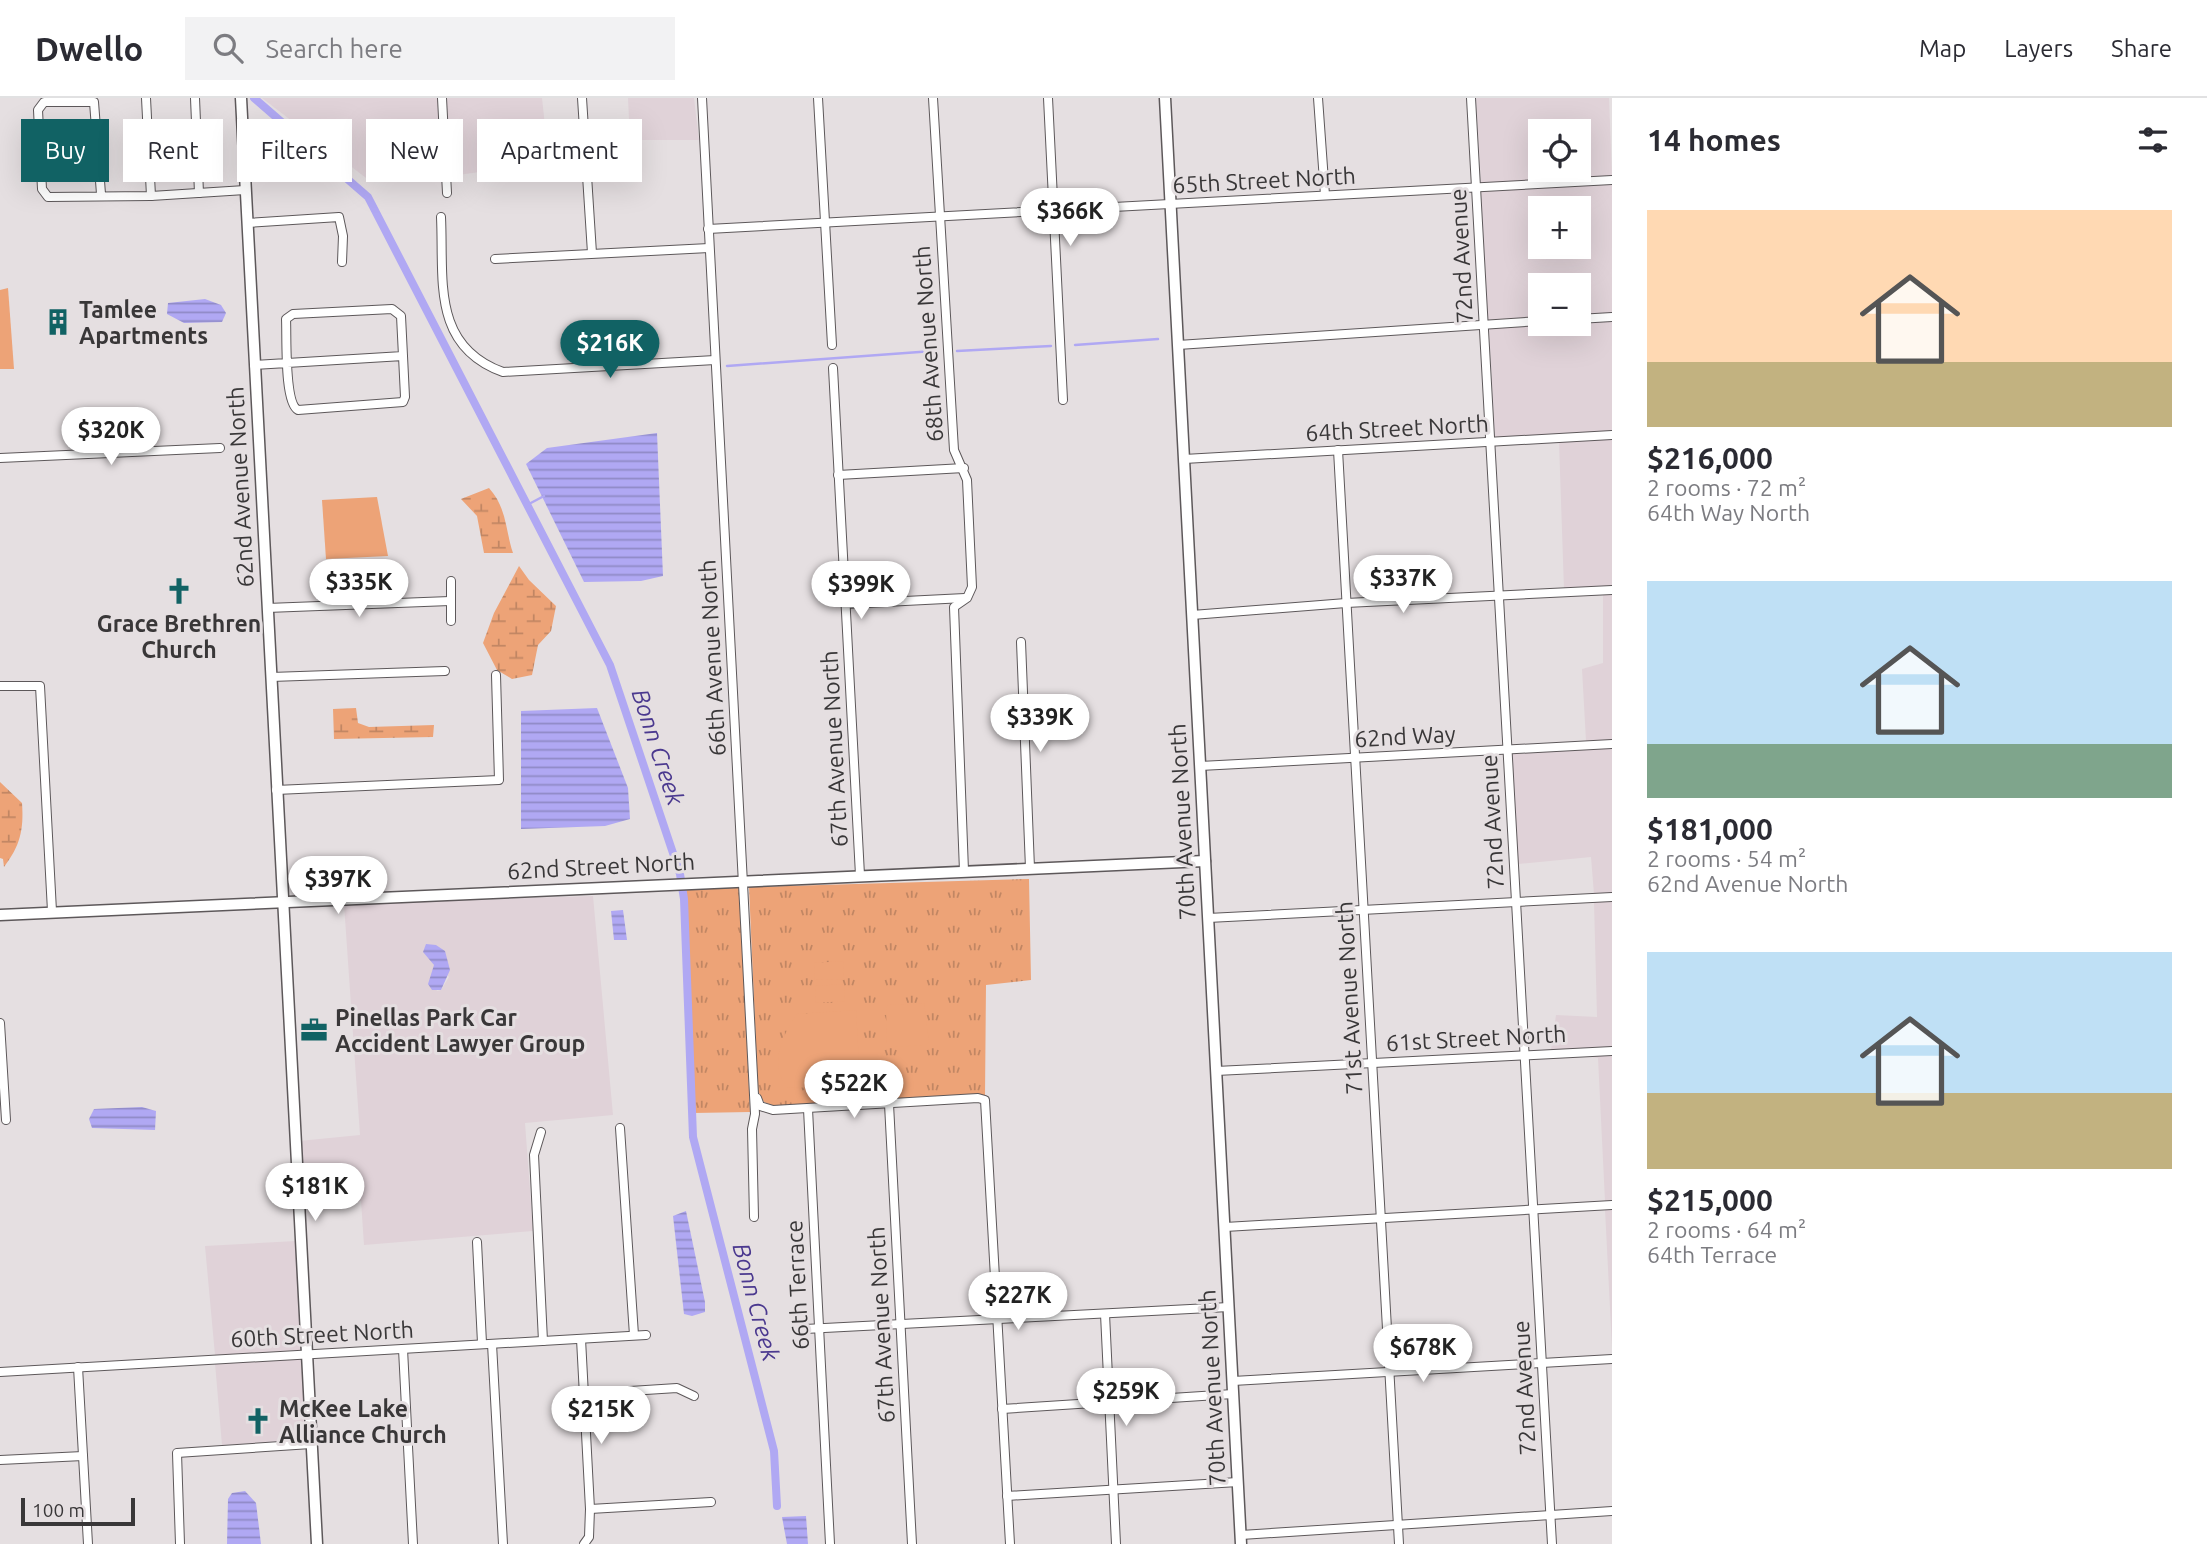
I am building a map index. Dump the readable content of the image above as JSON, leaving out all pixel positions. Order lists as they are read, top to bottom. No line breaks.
{"streets":{"street":["65th Street North","72nd Avenue","68th Avenue North","64th Street North","62nd Avenue North","66th Avenue North","62nd Way","67th Avenue North","70th Avenue North","62nd Street North","71st Avenue North","61st Street North","66th Terrace","60th Street North"]},"crossings":[["65th Street North","72nd Avenue"],["65th Street North","68th Avenue North"],["65th Street North","66th Avenue North"],["65th Street North","70th Avenue North"],["72nd Avenue","64th Street North"],["72nd Avenue","62nd Way"],["72nd Avenue","61st Street North"],["68th Avenue North","62nd Street North"],["64th Street North","70th Avenue North"],["64th Street North","71st Avenue North"],["62nd Avenue North","62nd Street North"],["62nd Avenue North","60th Street North"],["66th Avenue North","62nd Street North"],["62nd Way","70th Avenue North"],["62nd Way","71st Avenue North"],["67th Avenue North","62nd Street North"],["70th Avenue North","62nd Street North"],["70th Avenue North","61st Street North"],["71st Avenue North","61st Street North"]],"water":["Bonn Creek"],"places":{"building":["Tamlee Apartments"],"church":["Grace Brethren Church","McKee Lake Alliance Church"],"office":["Pinellas Park Car Accident Lawyer Group"]},"scale_bar":"100 m","page":{"header":"Dwello","search":"Search here","nav":["Map","Layers","Share"],"heading":"14 homes","map_buttons":["+","−"],"chip":["Buy","Rent","Filters","New","Apartment"],"list":[{"name":"$216,000","note":"2 rooms · 72 m² · 64th Way North"},{"name":"$181,000","note":"2 rooms · 54 m² · 62nd Avenue North"},{"name":"$215,000","note":"2 rooms · 64 m² · 64th Terrace"}],"price":["$366K","$216K","$320K","$337K","$335K","$399K","$339K","$397K","$522K","$181K","$227K","$678K","$259K","$215K"],"scale":"100 m"}}
